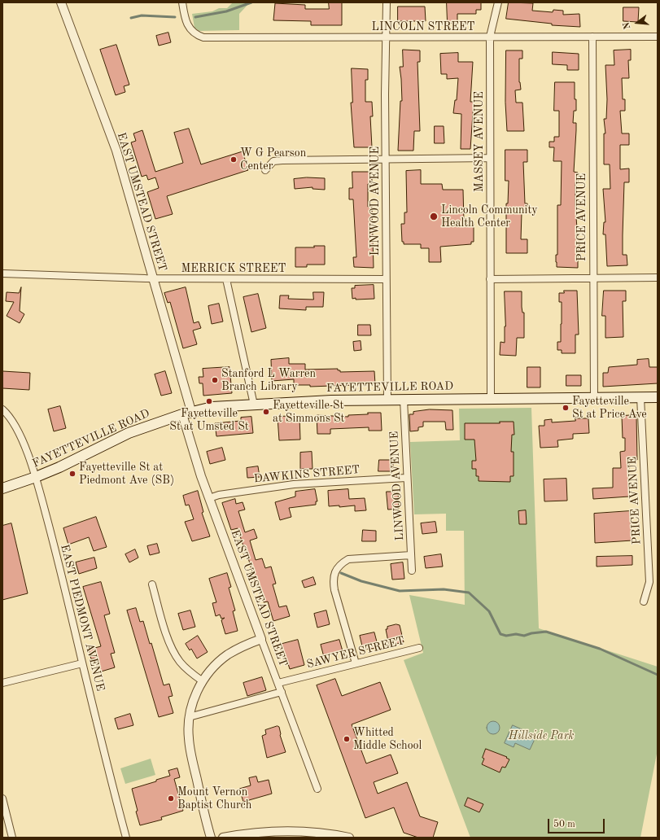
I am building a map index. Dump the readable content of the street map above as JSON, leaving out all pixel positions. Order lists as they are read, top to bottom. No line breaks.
{"streets":{"main road":["FAYETTEVILLE ROAD"],"street":["LINCOLN STREET","MASSEY AVENUE","LINWOOD AVENUE","EAST UMSTEAD STREET","PRICE AVENUE","MERRICK STREET","DAWKINS STREET","EAST PIEDMONT AVENUE","SAWYER STREET"]},"crossings":[["LINCOLN STREET","MASSEY AVENUE"],["LINCOLN STREET","LINWOOD AVENUE"],["LINCOLN STREET","PRICE AVENUE"],["MASSEY AVENUE","FAYETTEVILLE ROAD"],["LINWOOD AVENUE","MERRICK STREET"],["LINWOOD AVENUE","FAYETTEVILLE ROAD"],["LINWOOD AVENUE","DAWKINS STREET"],["EAST UMSTEAD STREET","MERRICK STREET"],["EAST UMSTEAD STREET","FAYETTEVILLE ROAD"],["EAST UMSTEAD STREET","DAWKINS STREET"],["EAST UMSTEAD STREET","SAWYER STREET"],["PRICE AVENUE","FAYETTEVILLE ROAD"],["FAYETTEVILLE ROAD","EAST PIEDMONT AVENUE"]],"parks":["Hillside Park"],"places":["W G Pearson Center","Lincoln Community Health Center","Stanford L Warren Branch Library","Fayetteville St at Umsted St","Fayetteville St at Price Ave","Fayetteville St at Simmons St","Fayetteville St at Piedmont Ave (SB)","Whitted Middle School","Mount Vernon Baptist Church"],"scale_bar":"50 m","north":"left"}
